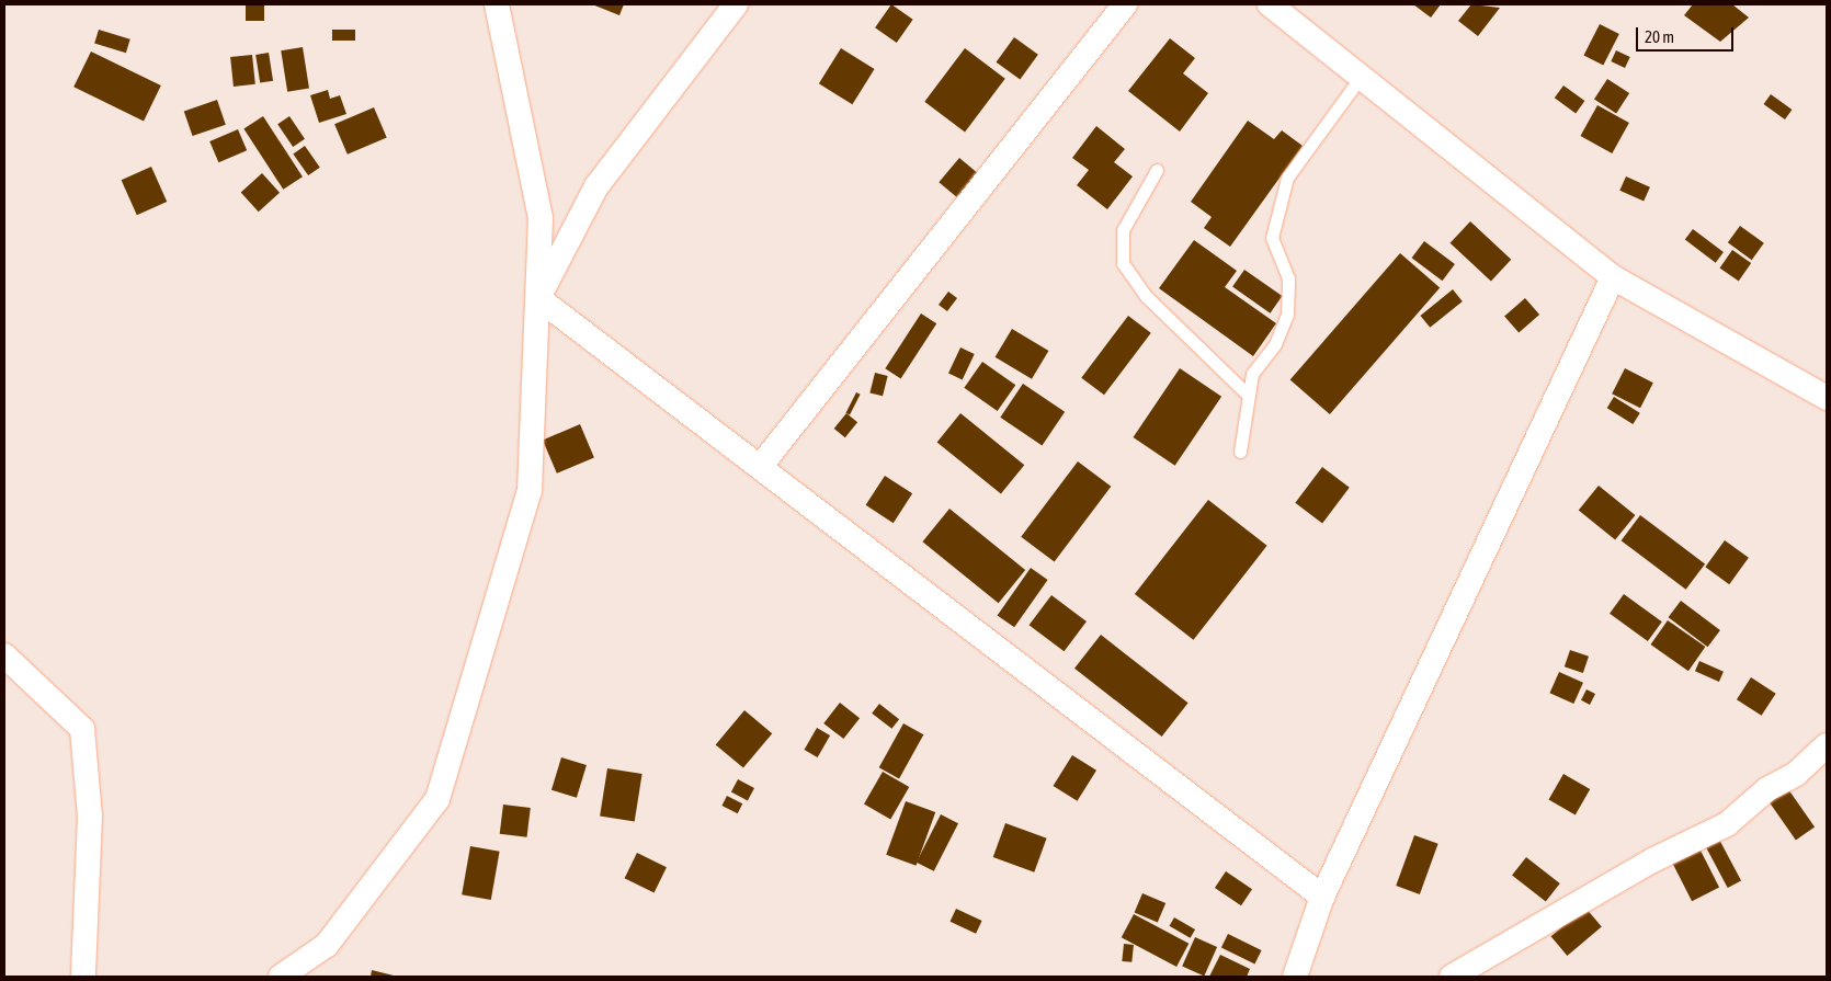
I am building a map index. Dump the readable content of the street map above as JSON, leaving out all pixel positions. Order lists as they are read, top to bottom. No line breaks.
{"scale_bar":"20 m"}
